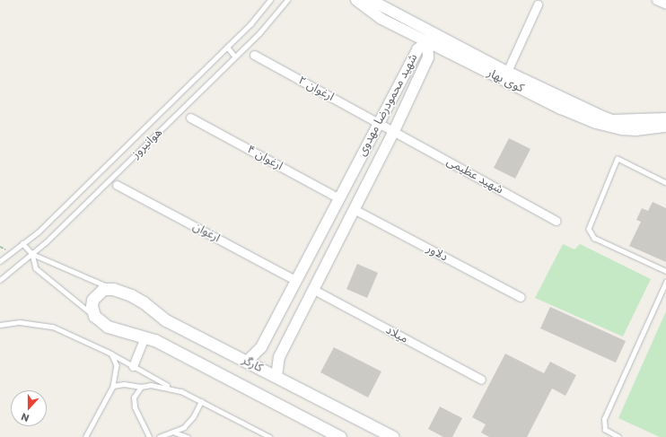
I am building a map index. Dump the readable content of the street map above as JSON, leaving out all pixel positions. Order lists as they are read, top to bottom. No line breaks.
{"streets":{"main road":["کارگر"],"street":["کوی بهار","ارغوان ۲","شهید محمودرضا مهدوی","ارغوان ۴","شهید عظیمی","ارغوان","دلاور","میلاد"],"lane":["هوانیروز"]},"crossings":[["کوی بهار","شهید محمودرضا مهدوی"],["ارغوان ۲","شهید محمودرضا مهدوی"],["ارغوان ۲","شهید عظیمی"],["شهید محمودرضا مهدوی","ارغوان ۴"],["شهید محمودرضا مهدوی","شهید عظیمی"],["شهید محمودرضا مهدوی","ارغوان"],["شهید محمودرضا مهدوی","دلاور"],["شهید محمودرضا مهدوی","میلاد"],["شهید محمودرضا مهدوی","کارگر"]],"north":"bottom"}
